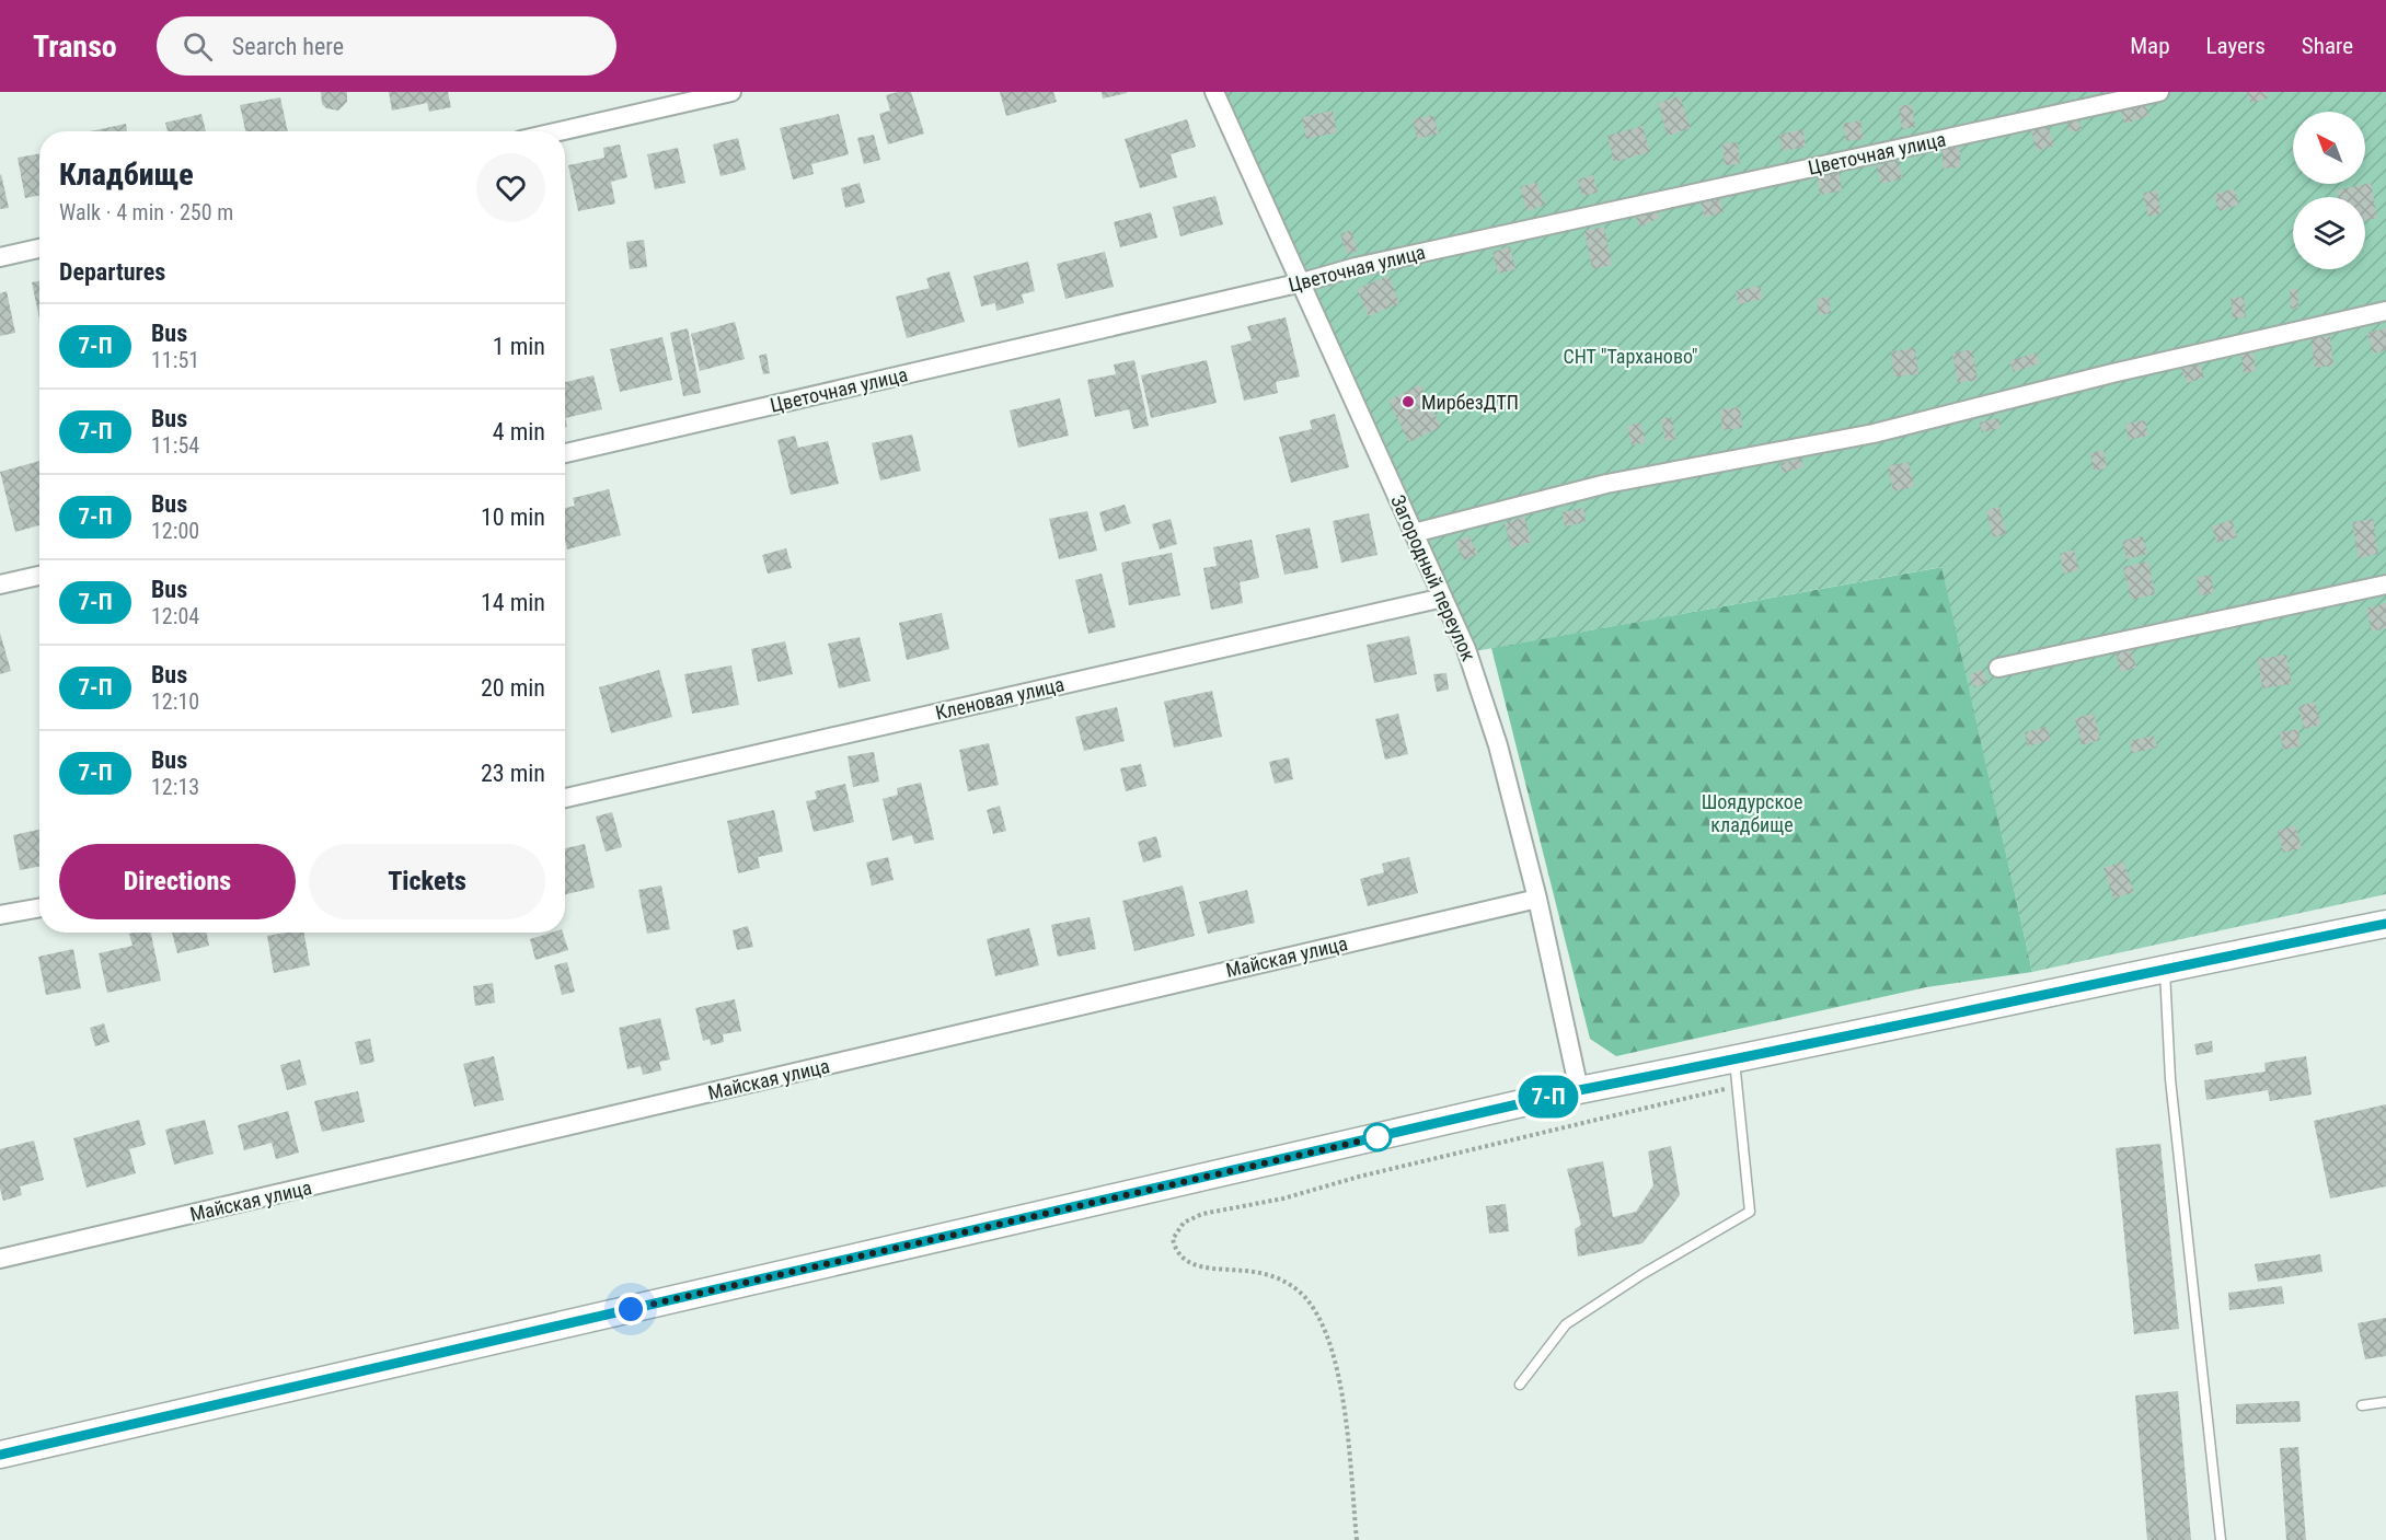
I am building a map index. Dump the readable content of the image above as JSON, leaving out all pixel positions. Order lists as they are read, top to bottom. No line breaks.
{"streets":{"street":["Цветочная улица","Загородный переулок","Кленовая улица","Майская улица"]},"crossings":[["Цветочная улица","Загородный переулок"],["Загородный переулок","Кленовая улица"],["Загородный переулок","Майская улица"]],"parks":["СНТ \"Тарханово\"","Шоядурское кладбище"],"places":["МирбезДТП"],"lines":["bus line 7-П"],"north":"top left","page":{"header":"Transo","search":"Search here","nav":["Map","Layers","Share"],"on_map":"7-П","heading":[["Кладбище","Walk · 4 min · 250 m"],"Departures"],"list":[{"mark":"7-П","name":"Bus","note":"11:51","value":"1 min"},{"mark":"7-П","name":"Bus","note":"11:54","value":"4 min"},{"mark":"7-П","name":"Bus","note":"12:00","value":"10 min"},{"mark":"7-П","name":"Bus","note":"12:04","value":"14 min"},{"mark":"7-П","name":"Bus","note":"12:10","value":"20 min"},{"mark":"7-П","name":"Bus","note":"12:13","value":"23 min"}],"buttons":["Directions","Tickets"]}}
